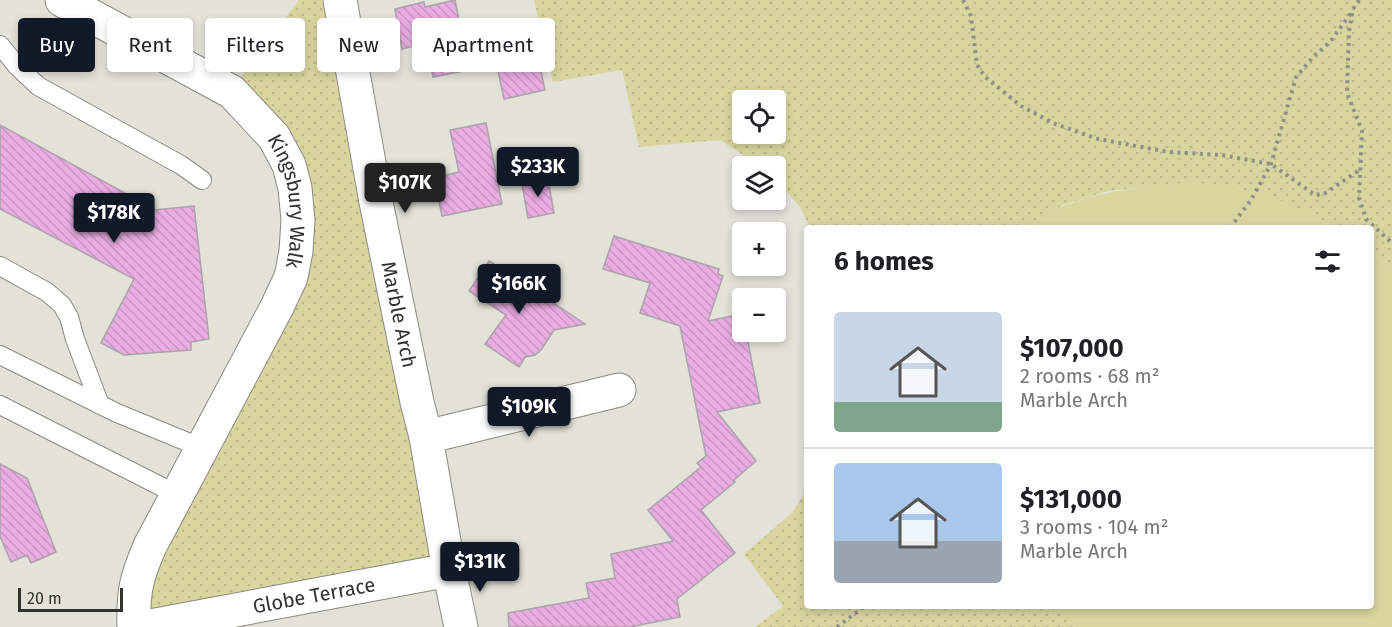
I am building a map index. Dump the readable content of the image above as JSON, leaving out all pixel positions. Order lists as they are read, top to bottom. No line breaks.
{"streets":{"street":["Kingsbury Walk","Marble Arch","Globe Terrace"]},"crossings":[["Marble Arch","Globe Terrace"]],"scale_bar":"20 m","page":{"chip":["Buy","Rent","Filters","New","Apartment"],"map_buttons":["+","−"],"price":["$233K","$107K","$178K","$166K","$109K","$131K"],"heading":"6 homes","list":[{"name":"$107,000","note":"2 rooms · 68 m² · Marble Arch"},{"name":"$131,000","note":"3 rooms · 104 m² · Marble Arch"}],"scale":"20 m"}}
